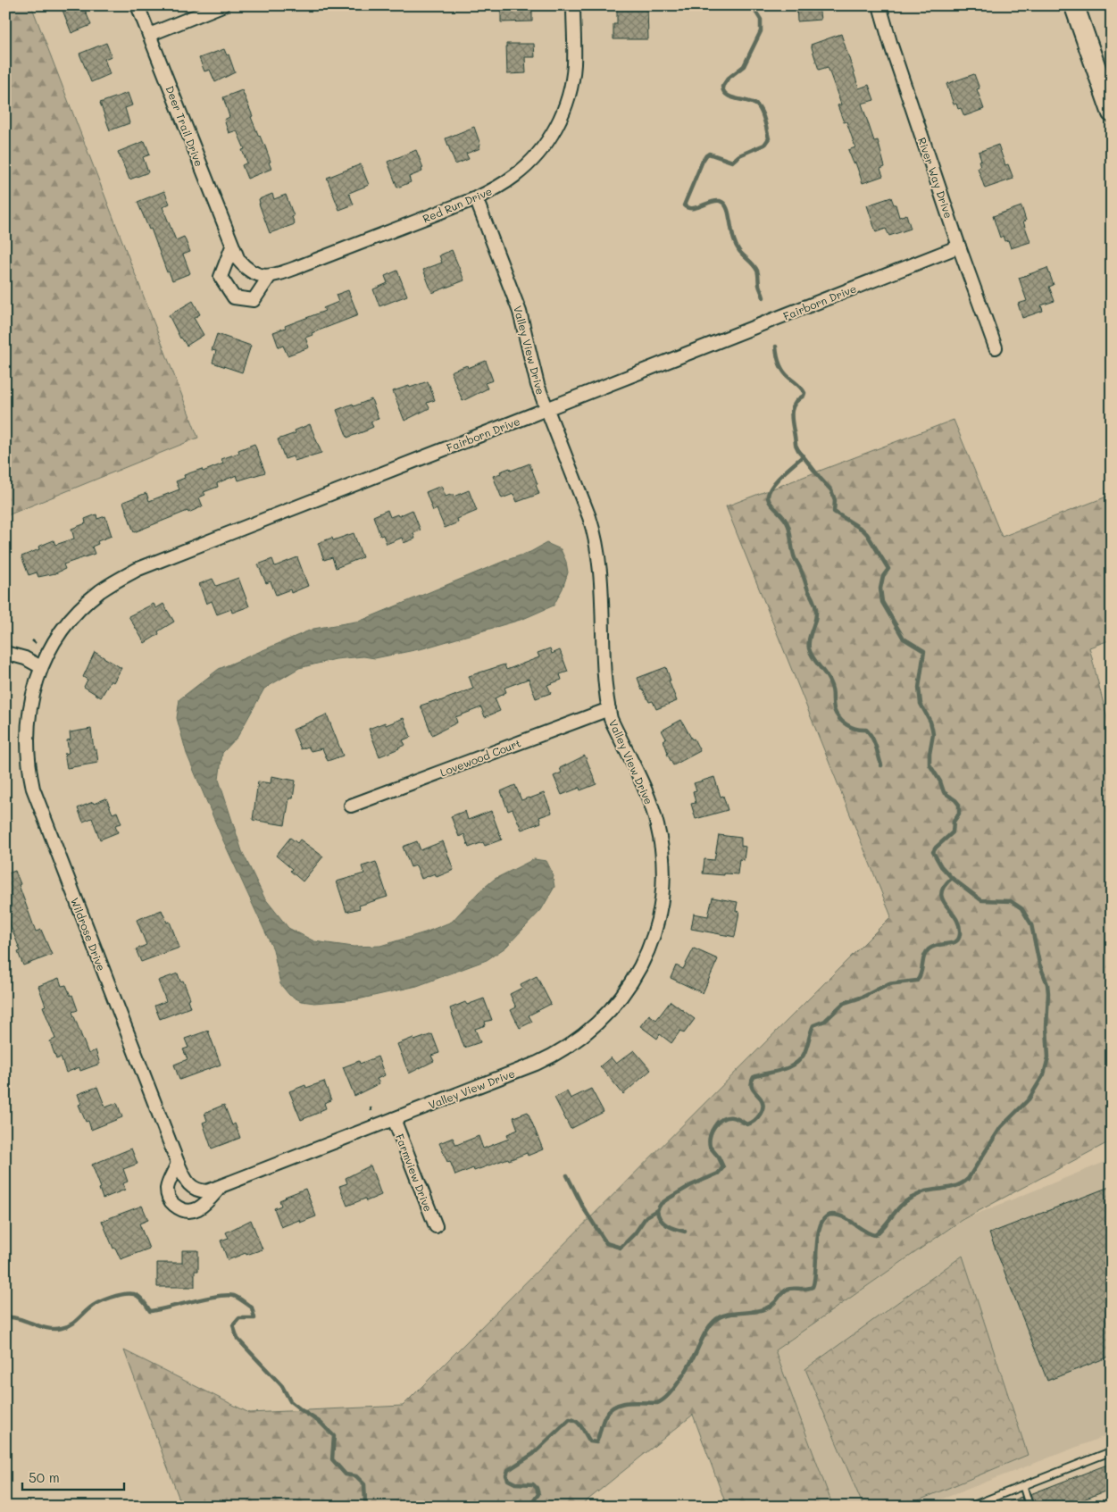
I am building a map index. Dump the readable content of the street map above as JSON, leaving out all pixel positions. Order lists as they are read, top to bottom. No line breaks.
{"streets":{"street":["Deer Trail Drive","River Way Drive","Red Run Drive","Fairborn Drive","Valley View Drive","Lovewood Court","Wildrose Drive","Farmview Drive"]},"crossings":[["Deer Trail Drive","Red Run Drive"],["River Way Drive","Fairborn Drive"],["Red Run Drive","Valley View Drive"],["Fairborn Drive","Valley View Drive"],["Fairborn Drive","Wildrose Drive"],["Valley View Drive","Lovewood Court"],["Valley View Drive","Wildrose Drive"],["Valley View Drive","Farmview Drive"]],"scale_bar":"50 m"}
